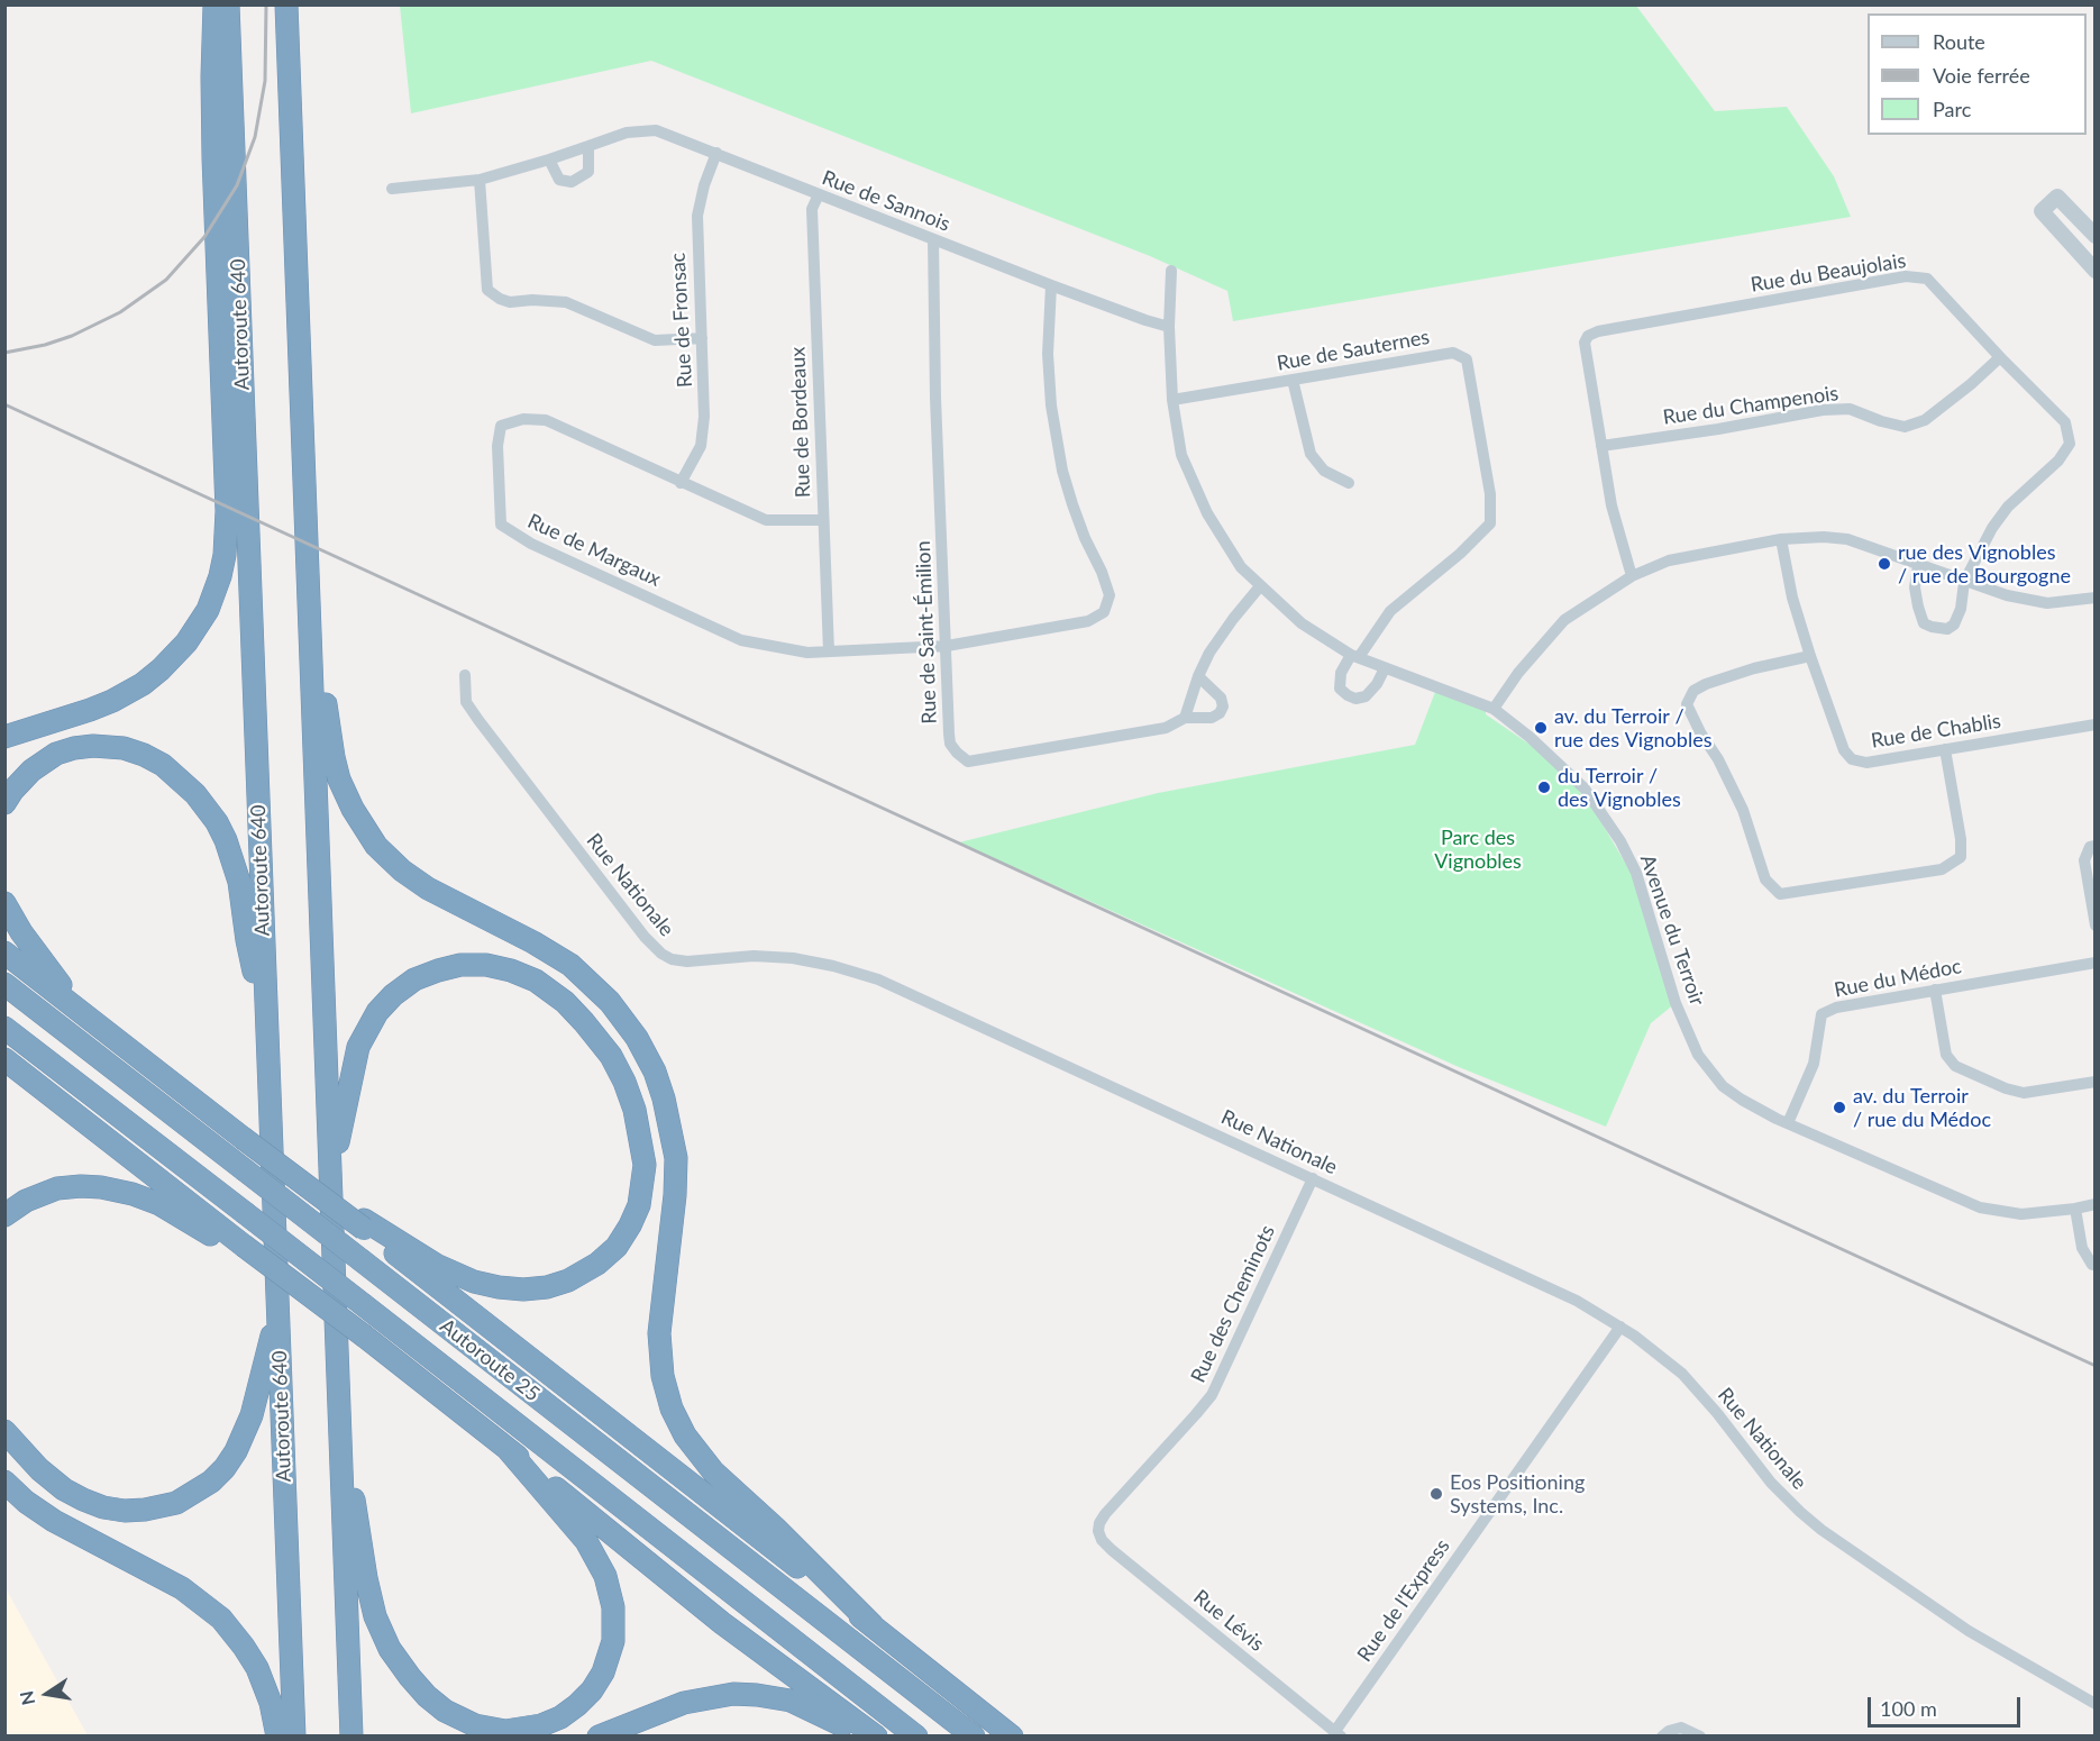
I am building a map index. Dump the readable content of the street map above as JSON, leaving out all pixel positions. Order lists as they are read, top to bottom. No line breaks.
{"streets":{"highway":["Autoroute 640","Autoroute 25"],"street":["Rue de Sannois","Rue du Beaujolais","Rue de Fronsac","Rue de Sauternes","Rue du Champenois","Rue de Bordeaux","Rue de Margaux","Rue de Saint-Émilion","Rue de Chablis","Rue Nationale","Avenue du Terroir","Rue du Médoc","Rue des Cheminots","Rue de l'Express","Rue Lévis"]},"crossings":[["Rue de Sannois","Rue de Fronsac"],["Rue de Sannois","Rue de Bordeaux"],["Rue de Sannois","Rue de Margaux"],["Rue de Sannois","Rue de Saint-Émilion"],["Rue de Sannois","Avenue du Terroir"],["Rue du Beaujolais","Rue du Champenois"],["Rue de Fronsac","Rue de Margaux"],["Rue de Sauternes","Avenue du Terroir"],["Rue de Bordeaux","Rue de Margaux"],["Rue de Margaux","Rue de Saint-Émilion"],["Rue Nationale","Rue des Cheminots"],["Rue Nationale","Rue de l'Express"],["Avenue du Terroir","Rue du Médoc"],["Rue des Cheminots","Rue Lévis"],["Rue de l'Express","Rue Lévis"]],"parks":["Parc des Vignobles"],"places":["rue des Vignobles / rue de Bourgogne","av. du Terroir / rue des Vignobles","du Terroir / des Vignobles","av. du Terroir / rue du Médoc","Eos Positioning Systems, Inc."],"legend":["Route","Voie ferrée","Parc"],"scale_bar":"100 m","north":"left"}
